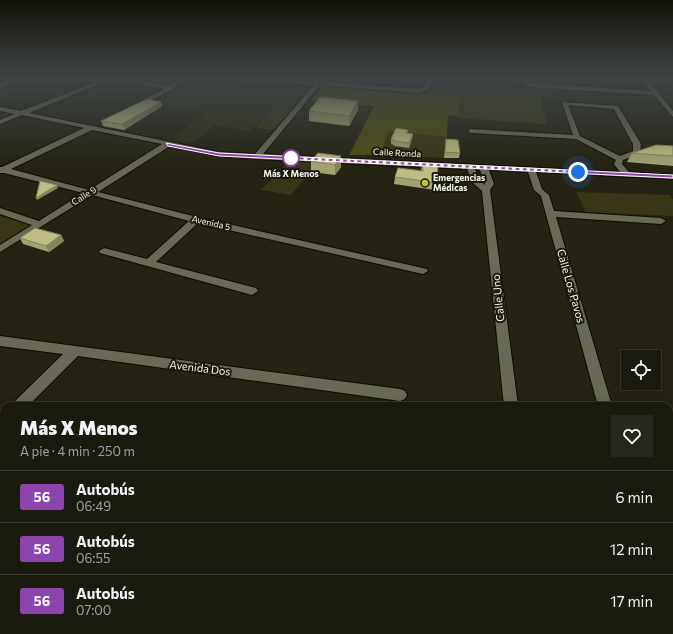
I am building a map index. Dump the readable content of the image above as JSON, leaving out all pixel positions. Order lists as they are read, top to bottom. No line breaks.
{"streets":{"street":["Calle Ronda","Calle 9","Avenida 5","Calle Los Pavos","Calle Uno","Avenida Dos"]},"crossings":[["Calle Ronda","Calle 9"],["Calle Ronda","Calle Los Pavos"],["Calle Ronda","Calle Uno"],["Calle 9","Avenida 5"]],"places":["Más X Menos","Emergencias Médicas"],"lines":["bus line 56"],"page":{"heading":["Más X Menos","A pie · 4 min · 250 m"],"list":[{"mark":"56","name":"Autobús","note":"06:49","value":"6 min"},{"mark":"56","name":"Autobús","note":"06:55","value":"12 min"},{"mark":"56","name":"Autobús","note":"07:00","value":"17 min"}]}}
